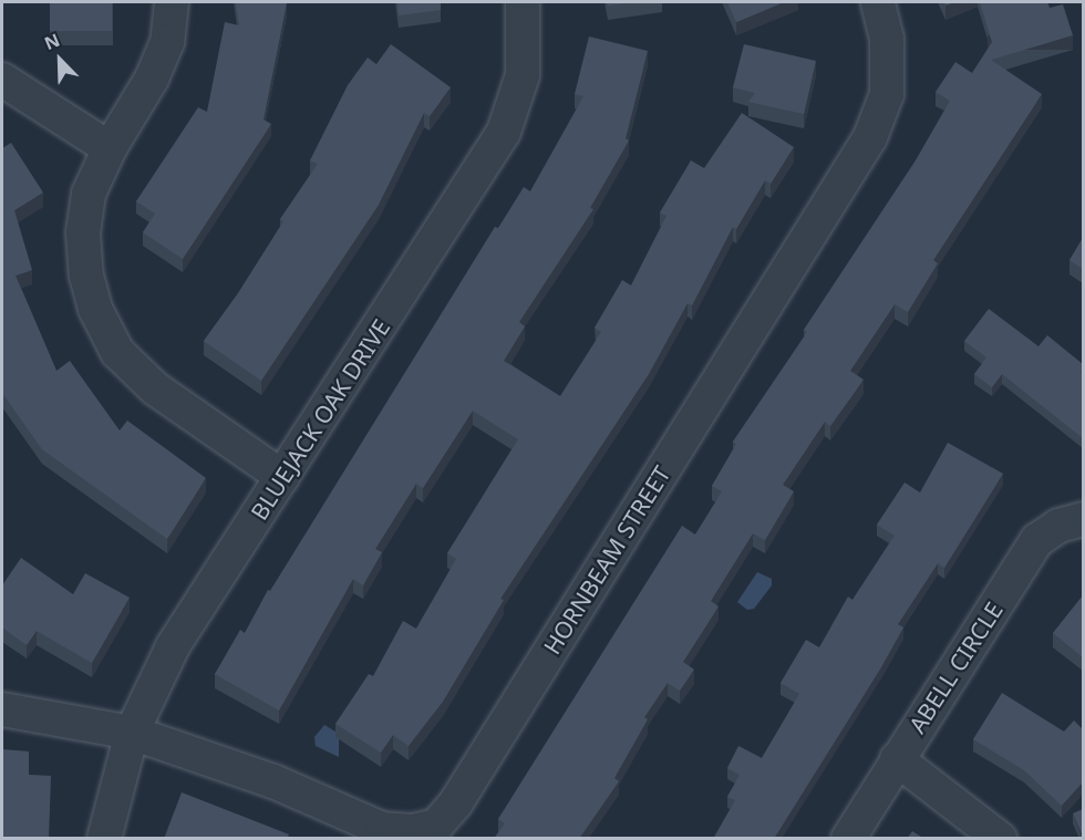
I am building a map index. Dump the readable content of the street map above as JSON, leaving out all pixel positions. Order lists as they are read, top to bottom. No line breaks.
{"streets":{"street":["BLUEJACK OAK DRIVE","HORNBEAM STREET","ABELL CIRCLE"]},"crossings":[["BLUEJACK OAK DRIVE","HORNBEAM STREET"]],"north":"top left"}
